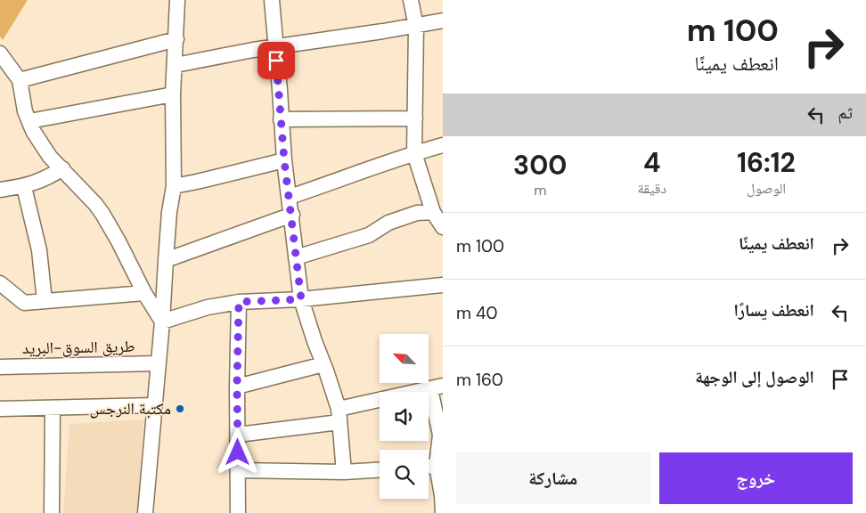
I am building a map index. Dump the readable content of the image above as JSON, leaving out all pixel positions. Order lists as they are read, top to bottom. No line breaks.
{"streets":{"street":["طريق السوق-البريد"]},"places":["مكتبة النرجس"],"north":"top left","page":{"turn":["100 m","انعطف يمينًا"],"then":"ثم","eta":["16:12","الوصول","4","دقيقة","300","m"],"list":[{"name":"انعطف يمينًا","value":"100 m"},{"name":"انعطف يسارًا","value":"40 m"},{"name":"الوصول إلى الوجهة","value":"160 m"}],"buttons":["خروج","مشاركة"]}}
